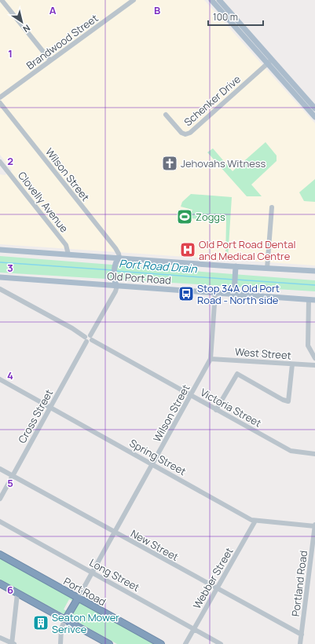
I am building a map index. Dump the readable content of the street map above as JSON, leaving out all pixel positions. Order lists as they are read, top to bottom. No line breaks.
{"streets":{"highway":["Port Road"],"main road":["Old Port Road"],"street":["Brandwood Street","Schenker Drive","Wilson Street","Clovelly Avenue","West Street","Victoria Street","Cross Street","Spring Street","New Street","Long Street","Webber Street","Portland Road"]},"crossings":[["Wilson Street","Old Port Road"],["Wilson Street","West Street"],["Wilson Street","Victoria Street"],["Wilson Street","Spring Street"],["Wilson Street","New Street"],["Wilson Street","Long Street"],["Wilson Street","Port Road"],["Clovelly Avenue","Old Port Road"],["Old Port Road","Cross Street"],["Victoria Street","Cross Street"],["Cross Street","Spring Street"],["Cross Street","New Street"],["Spring Street","Webber Street"],["Spring Street","Portland Road"],["New Street","Webber Street"],["New Street","Portland Road"],["Long Street","Webber Street"]],"water":["Port Road Drain"],"places":{"church":["Jehovahs Witness"],"sports":["Zoggs"],"hospital":["Old Port Road Dental and Medical Centre"],"bus stop":["Stop 34A Old Port Road - North side"],"building":["Seaton Mower Serivce"]},"scale_bar":"100 m","north":"bottom right","grid":{"columns":["A","B"],"rows":["1","2","3","4","5","6"]}}
